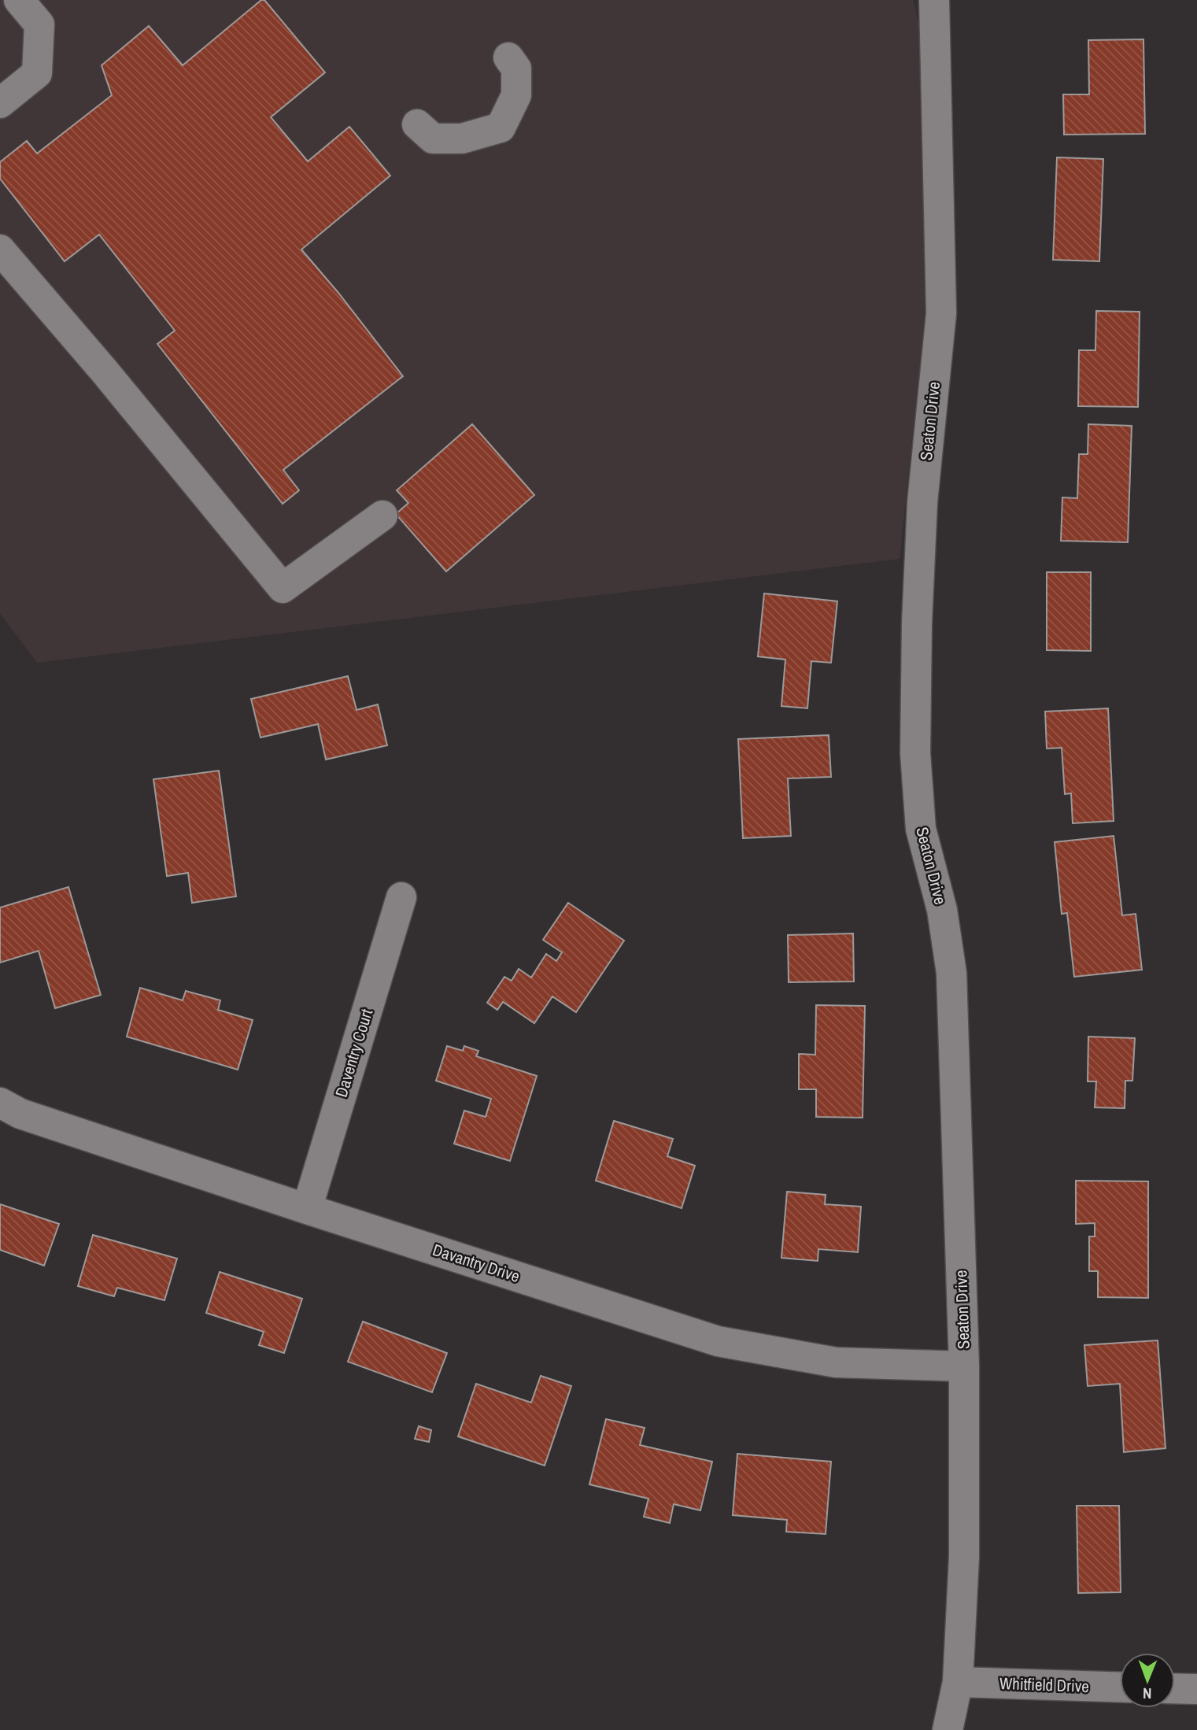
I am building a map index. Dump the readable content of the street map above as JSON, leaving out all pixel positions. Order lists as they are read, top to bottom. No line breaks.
{"streets":{"street":["Seaton Drive","Daventry Court","Davantry Drive","Whitfield Drive"]},"crossings":[["Seaton Drive","Davantry Drive"],["Seaton Drive","Whitfield Drive"],["Daventry Court","Davantry Drive"]],"north":"bottom"}
